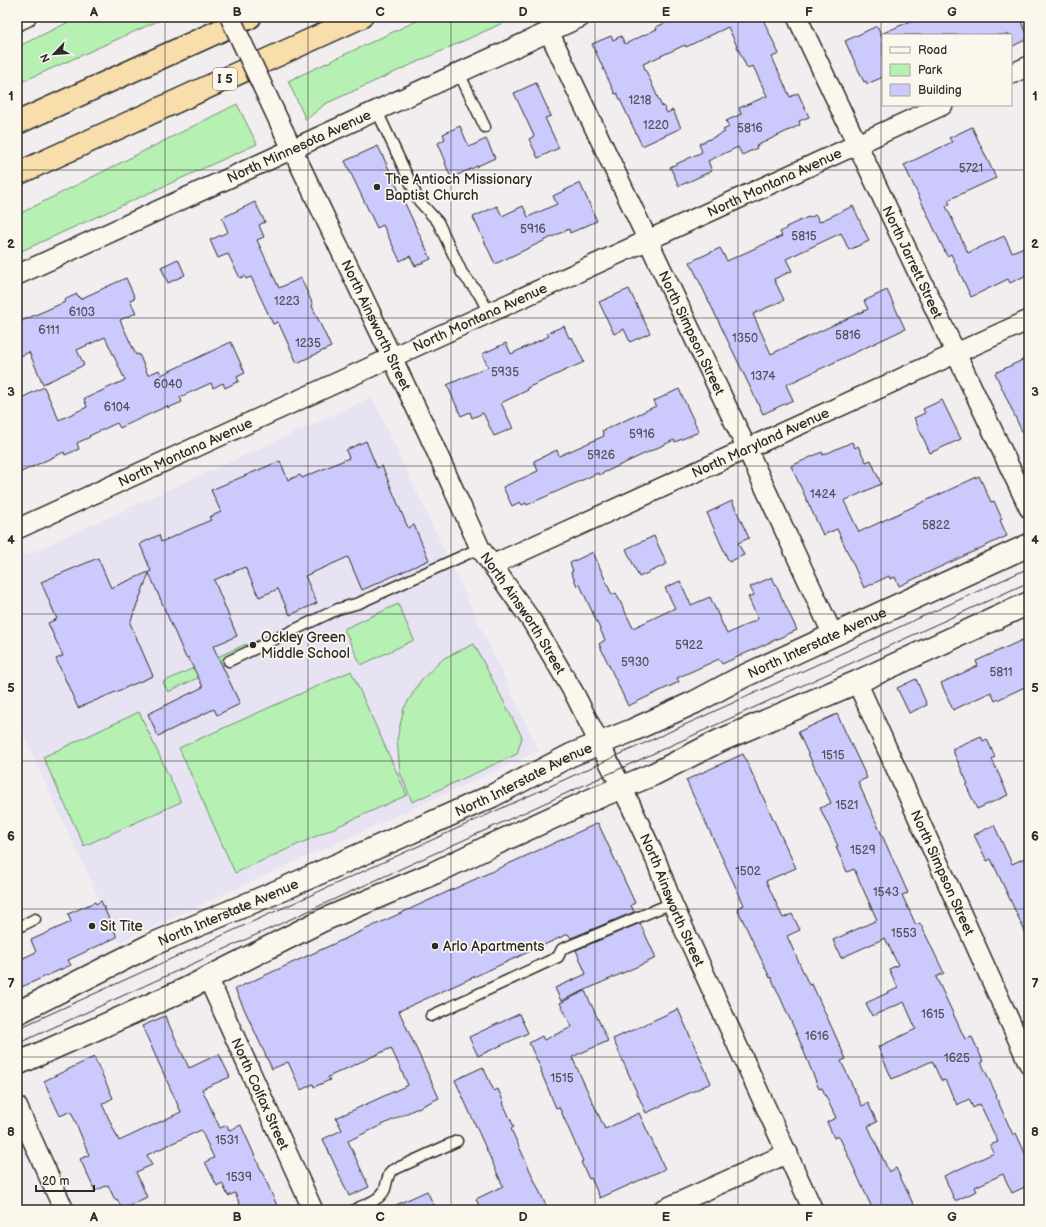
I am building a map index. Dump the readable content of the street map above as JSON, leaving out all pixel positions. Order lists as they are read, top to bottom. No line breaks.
{"streets":{"highway":["I 5"],"street":["North Minnesota Avenue","North Montana Avenue","North Jarrett Street","North Ainsworth Street","North Simpson Street","North Maryland Avenue","North Interstate Avenue","North Colfax Street"]},"crossings":[["North Minnesota Avenue","North Ainsworth Street"],["North Minnesota Avenue","North Simpson Street"],["North Montana Avenue","North Jarrett Street"],["North Montana Avenue","North Ainsworth Street"],["North Montana Avenue","North Simpson Street"],["North Jarrett Street","North Maryland Avenue"],["North Ainsworth Street","North Maryland Avenue"],["North Ainsworth Street","North Interstate Avenue"],["North Simpson Street","North Maryland Avenue"],["North Simpson Street","North Interstate Avenue"]],"places":["The Antioch Missionary Baptist Church","Ockley Green Middle School","Sit Tite","Arlo Apartments"],"house_numbers":["1218","1220","5816","5721","5916","5815","1223","6103","6111","5816","1350","1235","5935","1374","6040","6104","5916","5926","1424","5822","5922","5930","5811","1515","1521","1529","1502","1543","1553","1615","1616","1625","1515","1531","1539"],"legend":["Road","Park","Building"],"scale_bar":"20 m","north":"bottom left","grid":{"columns":["A","B","C","D","E","F","G"],"rows":["1","2","3","4","5","6","7","8"]}}
